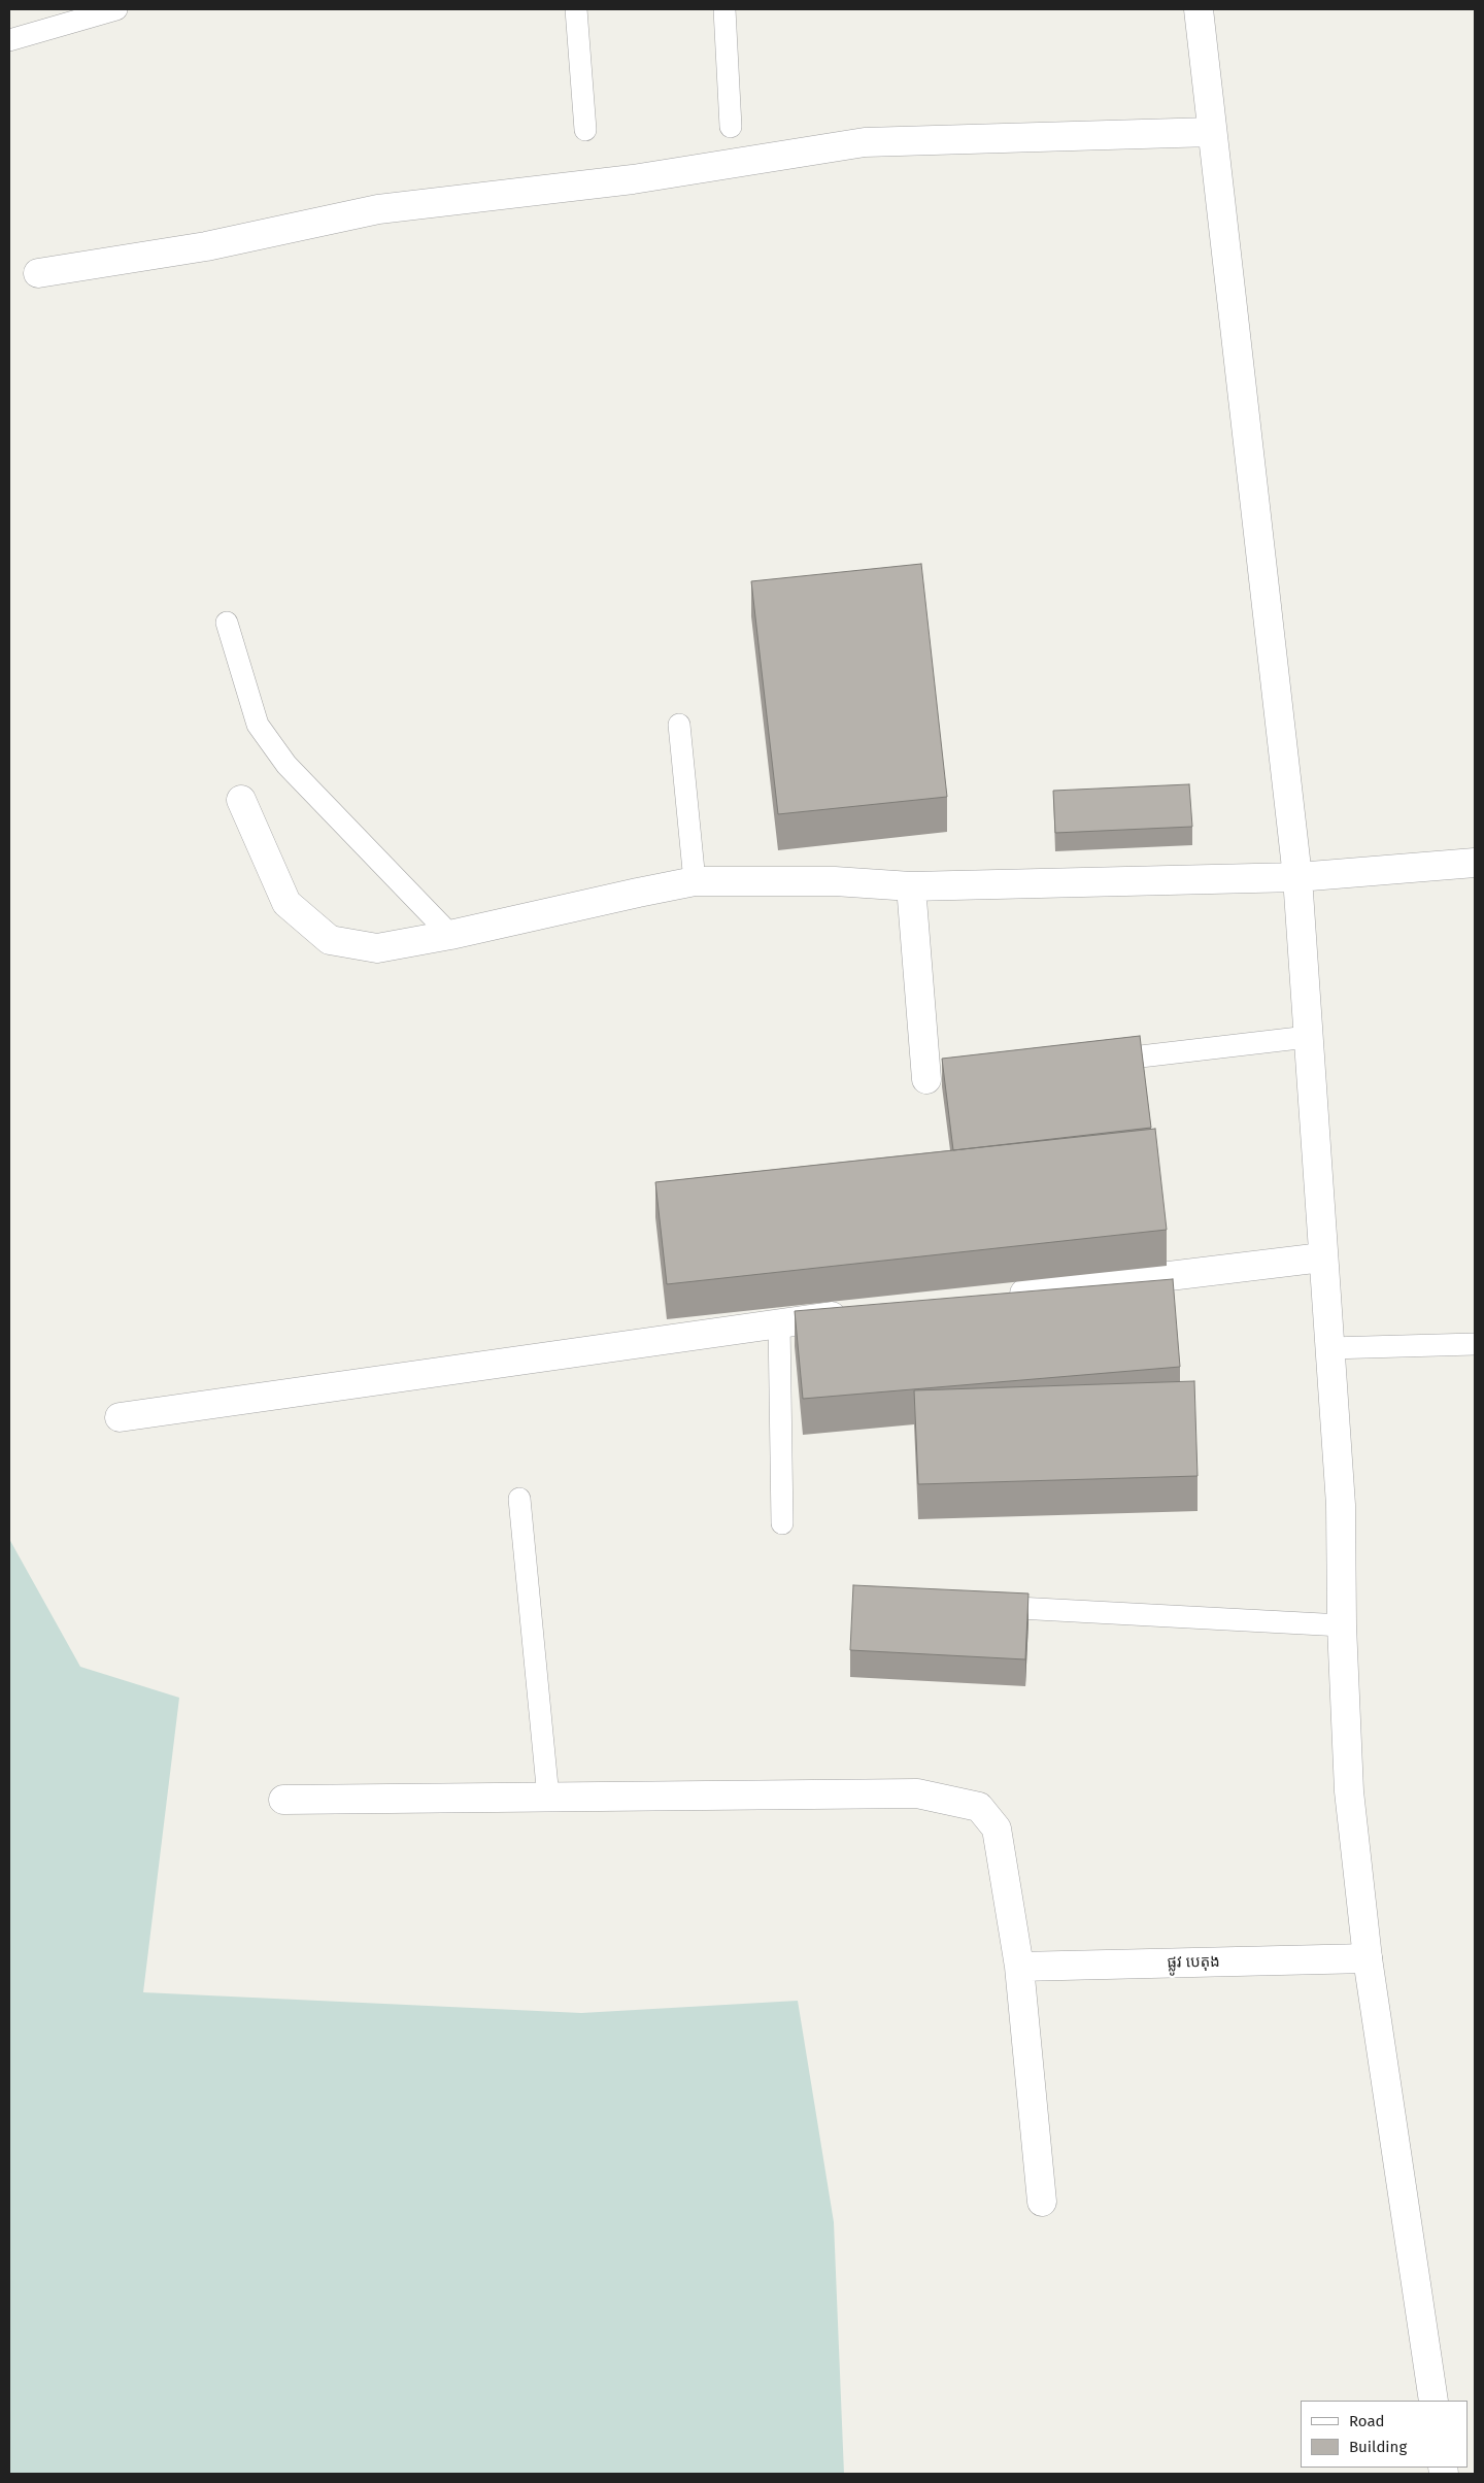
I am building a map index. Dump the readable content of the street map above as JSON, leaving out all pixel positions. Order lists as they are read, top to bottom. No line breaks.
{"streets":{"street":["ផ្លូវ បេតុង"]},"legend":["Road","Building"]}
